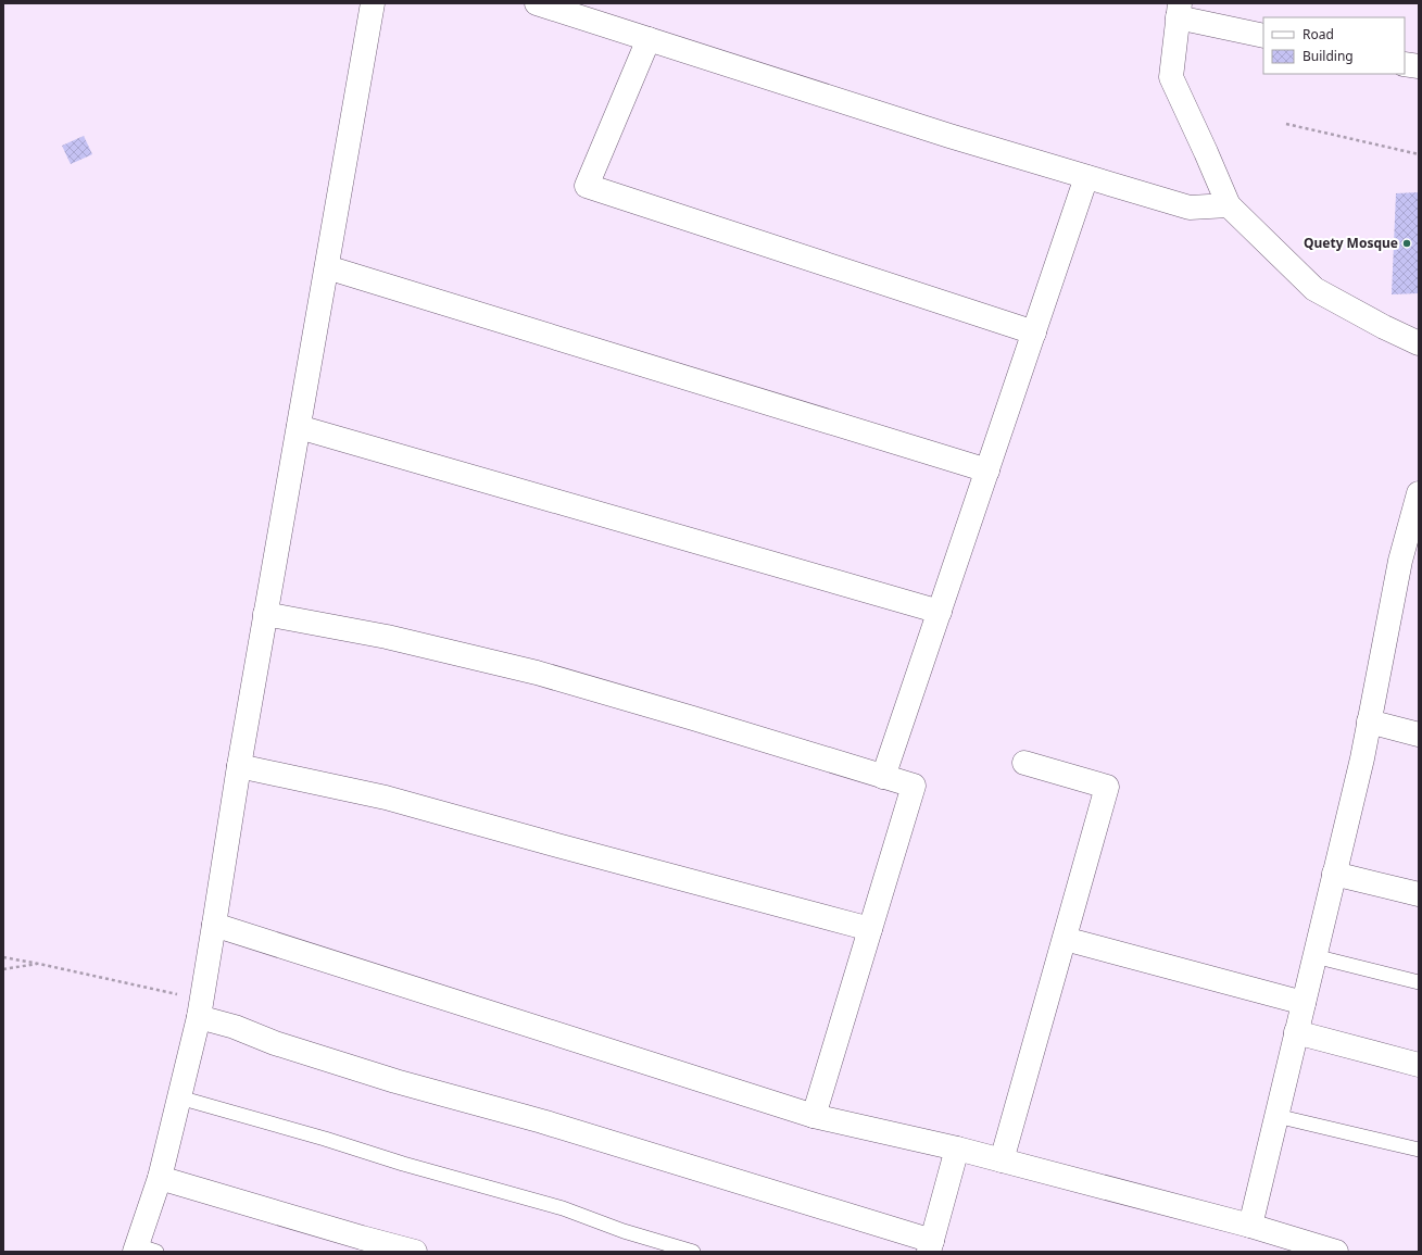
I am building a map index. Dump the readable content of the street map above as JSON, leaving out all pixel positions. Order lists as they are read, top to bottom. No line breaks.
{"places":["Quety Mosque"],"legend":["Road","Building"]}
